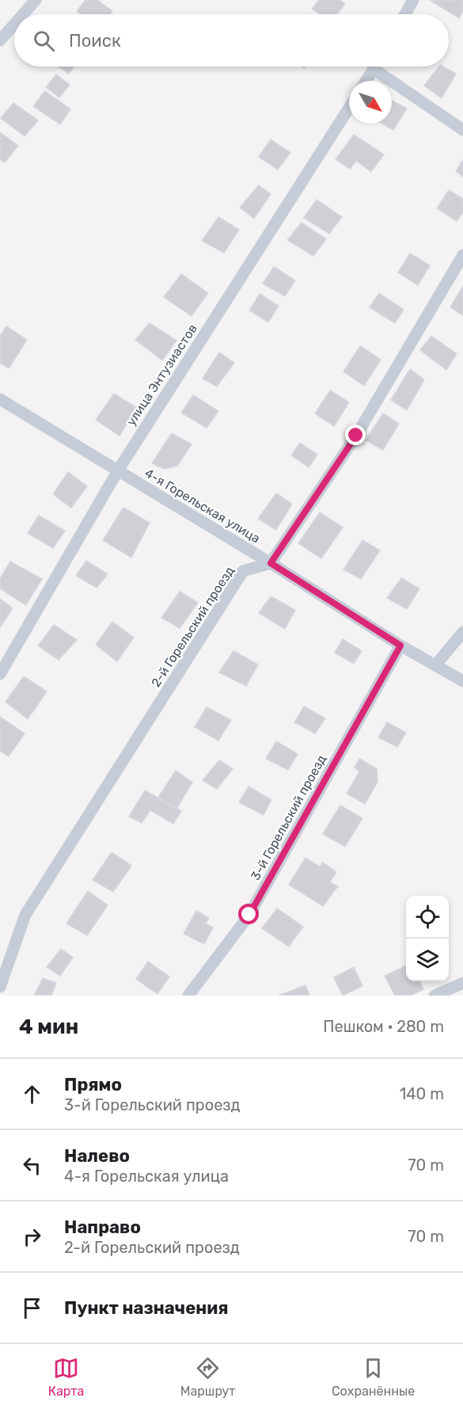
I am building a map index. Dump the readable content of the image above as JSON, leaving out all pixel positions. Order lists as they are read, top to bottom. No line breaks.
{"streets":{"street":["улица Энтузиастов","4-я Горельская улица","2-й Горельский проезд","3-й Горельский проезд"]},"crossings":[["улица Энтузиастов","4-я Горельская улица"],["4-я Горельская улица","2-й Горельский проезд"],["4-я Горельская улица","3-й Горельский проезд"]],"north":"bottom right","page":{"search":"Поиск","heading":["4 мин","Пешком · 280 m"],"list":[["Прямо","3-й Горельский проезд","140 m"],["Налево","4-я Горельская улица","70 m"],["Направо","2-й Горельский проезд","70 m"],"Пункт назначения"],"nav":["Карта","Маршрут","Сохранённые"]}}
